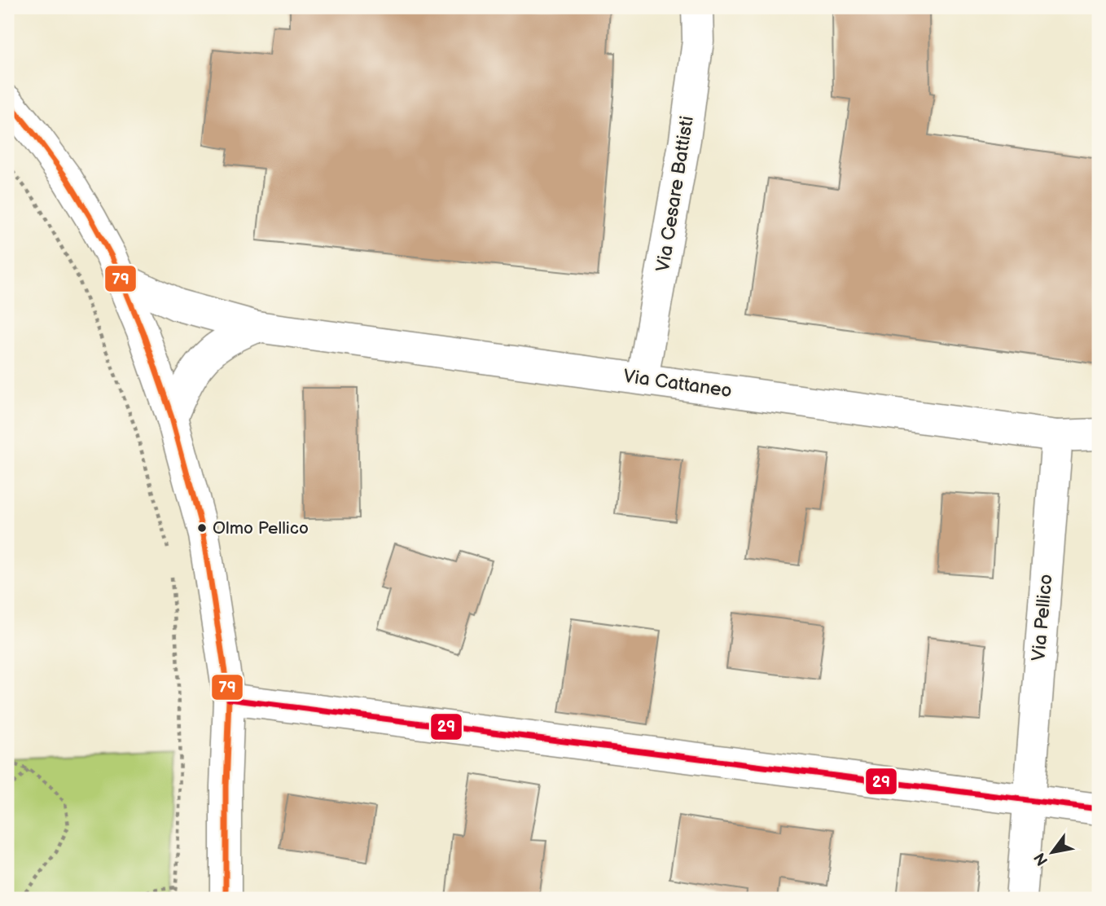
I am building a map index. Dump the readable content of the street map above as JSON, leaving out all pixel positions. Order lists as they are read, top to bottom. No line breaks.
{"streets":{"street":["Via Cesare Battisti","Via Cattaneo","Via Pellico"]},"crossings":[["Via Cesare Battisti","Via Cattaneo"],["Via Cattaneo","Via Pellico"]],"places":["Olmo Pellico"],"lines":["transit line 79","transit line 29"],"north":"bottom left"}
